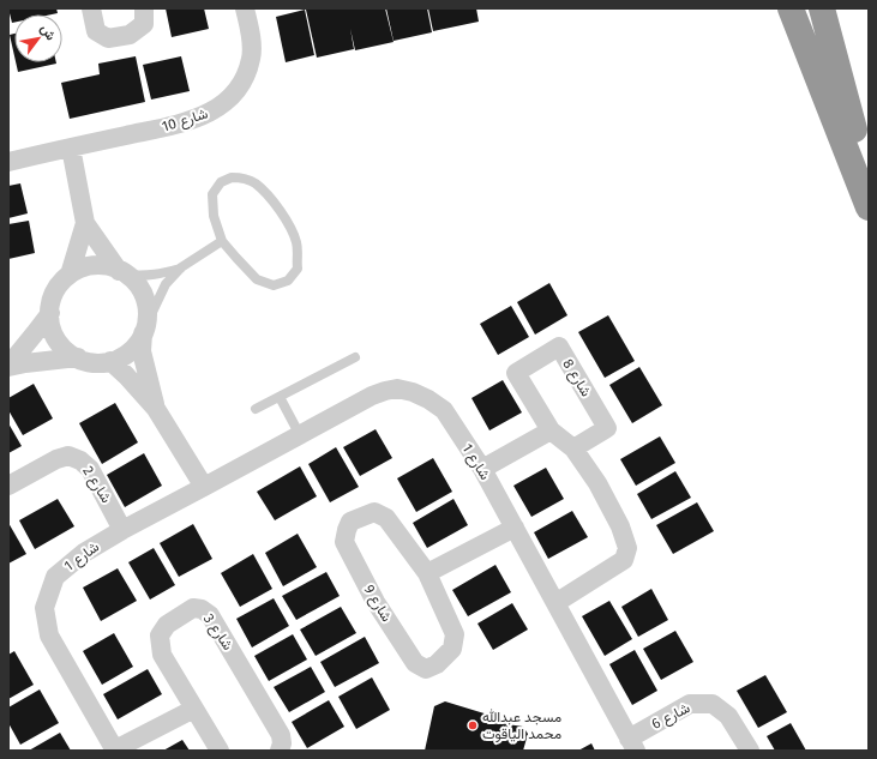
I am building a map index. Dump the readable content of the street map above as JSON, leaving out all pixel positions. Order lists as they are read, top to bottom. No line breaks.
{"streets":{"street":["شارع 10","شارع 8","شارع 1","شارع 2","شارع 9","شارع 3","شارع 6"]},"crossings":[["شارع 8","شارع 1"],["شارع 1","شارع 2"],["شارع 1","شارع 6"]],"places":["مسجد عبدالله محمد الياقوت"],"north":"top right"}
